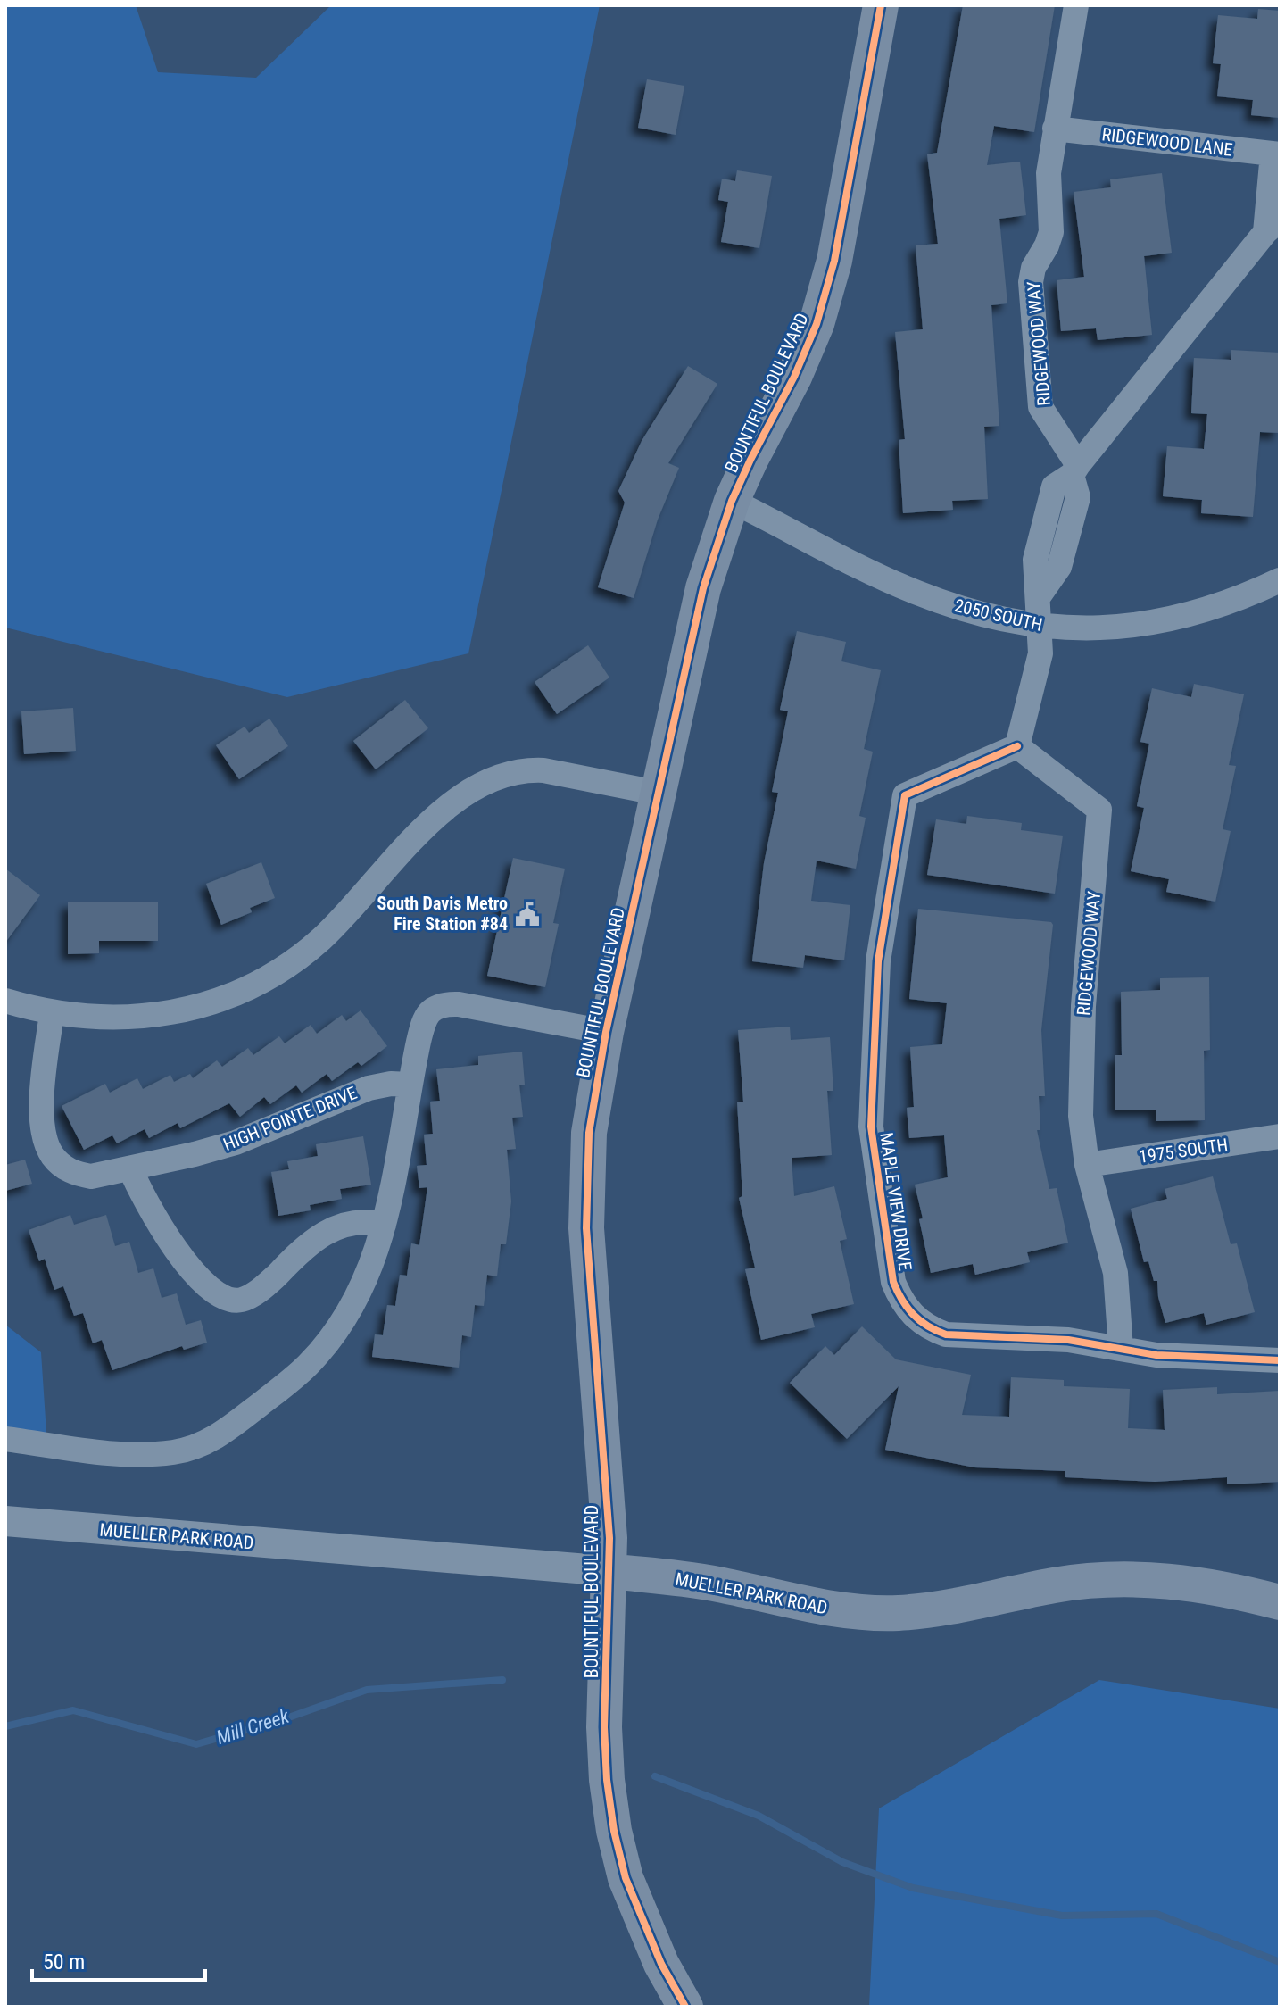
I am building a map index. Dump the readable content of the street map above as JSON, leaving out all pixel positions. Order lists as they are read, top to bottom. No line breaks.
{"streets":{"main road":["BOUNTIFUL BOULEVARD","MUELLER PARK ROAD"],"street":["RIDGEWOOD LANE","RIDGEWOOD WAY","2050 SOUTH","HIGH POINTE DRIVE","1975 SOUTH","MAPLE VIEW DRIVE"]},"crossings":[["RIDGEWOOD LANE","RIDGEWOOD WAY"],["RIDGEWOOD WAY","1975 SOUTH"],["RIDGEWOOD WAY","MAPLE VIEW DRIVE"],["BOUNTIFUL BOULEVARD","2050 SOUTH"],["BOUNTIFUL BOULEVARD","MUELLER PARK ROAD"]],"water":["Mill Creek"],"places":{"public building":["South Davis Metro Fire Station #84"]},"scale_bar":"50 m"}
